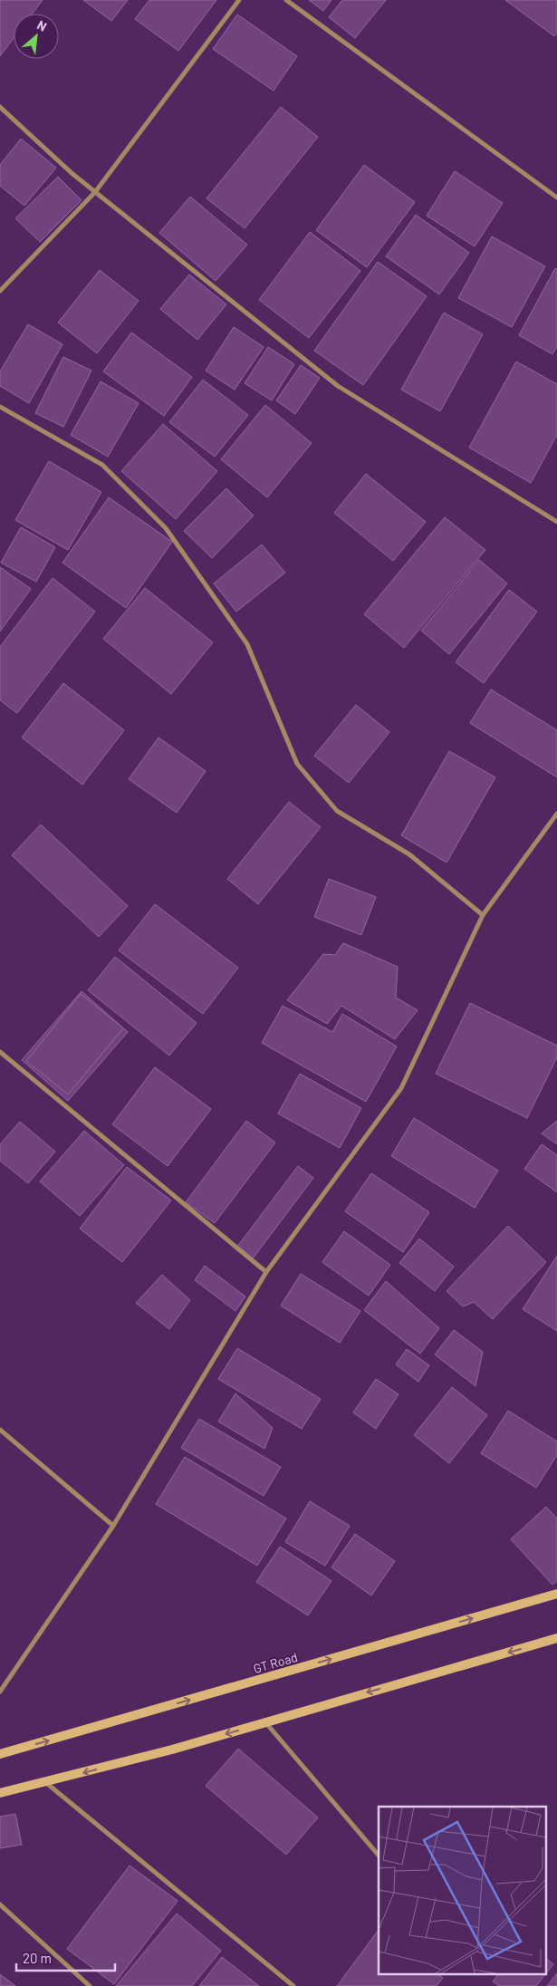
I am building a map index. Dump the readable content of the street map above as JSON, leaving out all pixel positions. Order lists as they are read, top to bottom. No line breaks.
{"streets":{"main road":["GT Road"]},"scale_bar":"20 m","north":"top right"}
